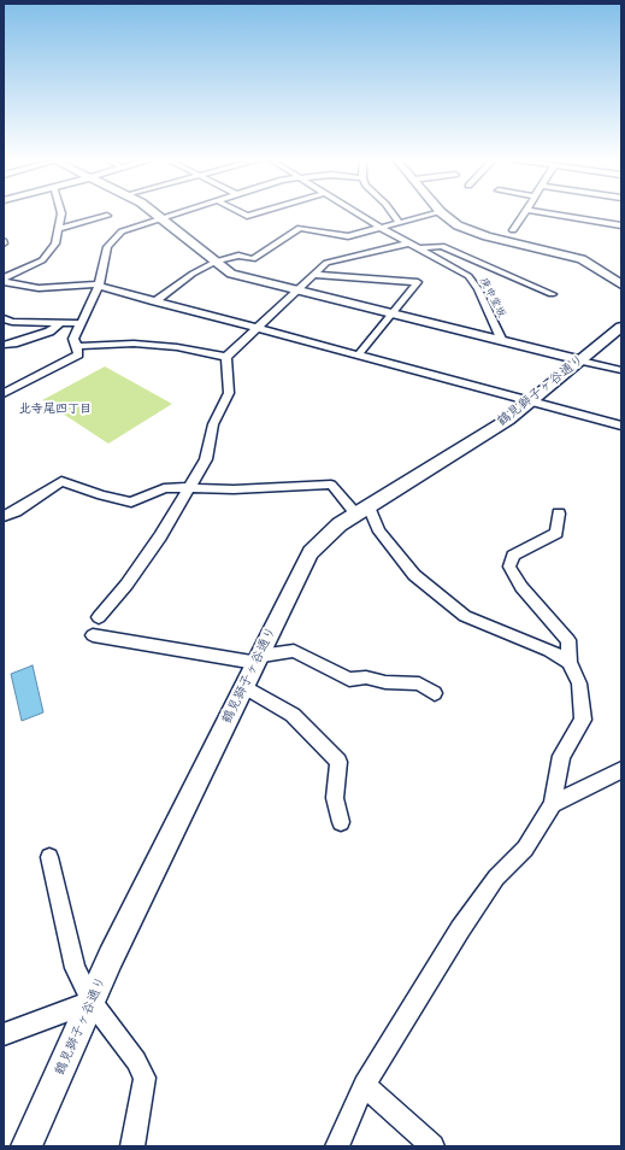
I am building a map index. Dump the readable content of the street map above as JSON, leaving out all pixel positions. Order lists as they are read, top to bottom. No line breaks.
{"streets":{"street":["庚申堂坂","鶴見獅子ヶ谷通り"]},"districts":["北寺尾四丁目"]}
